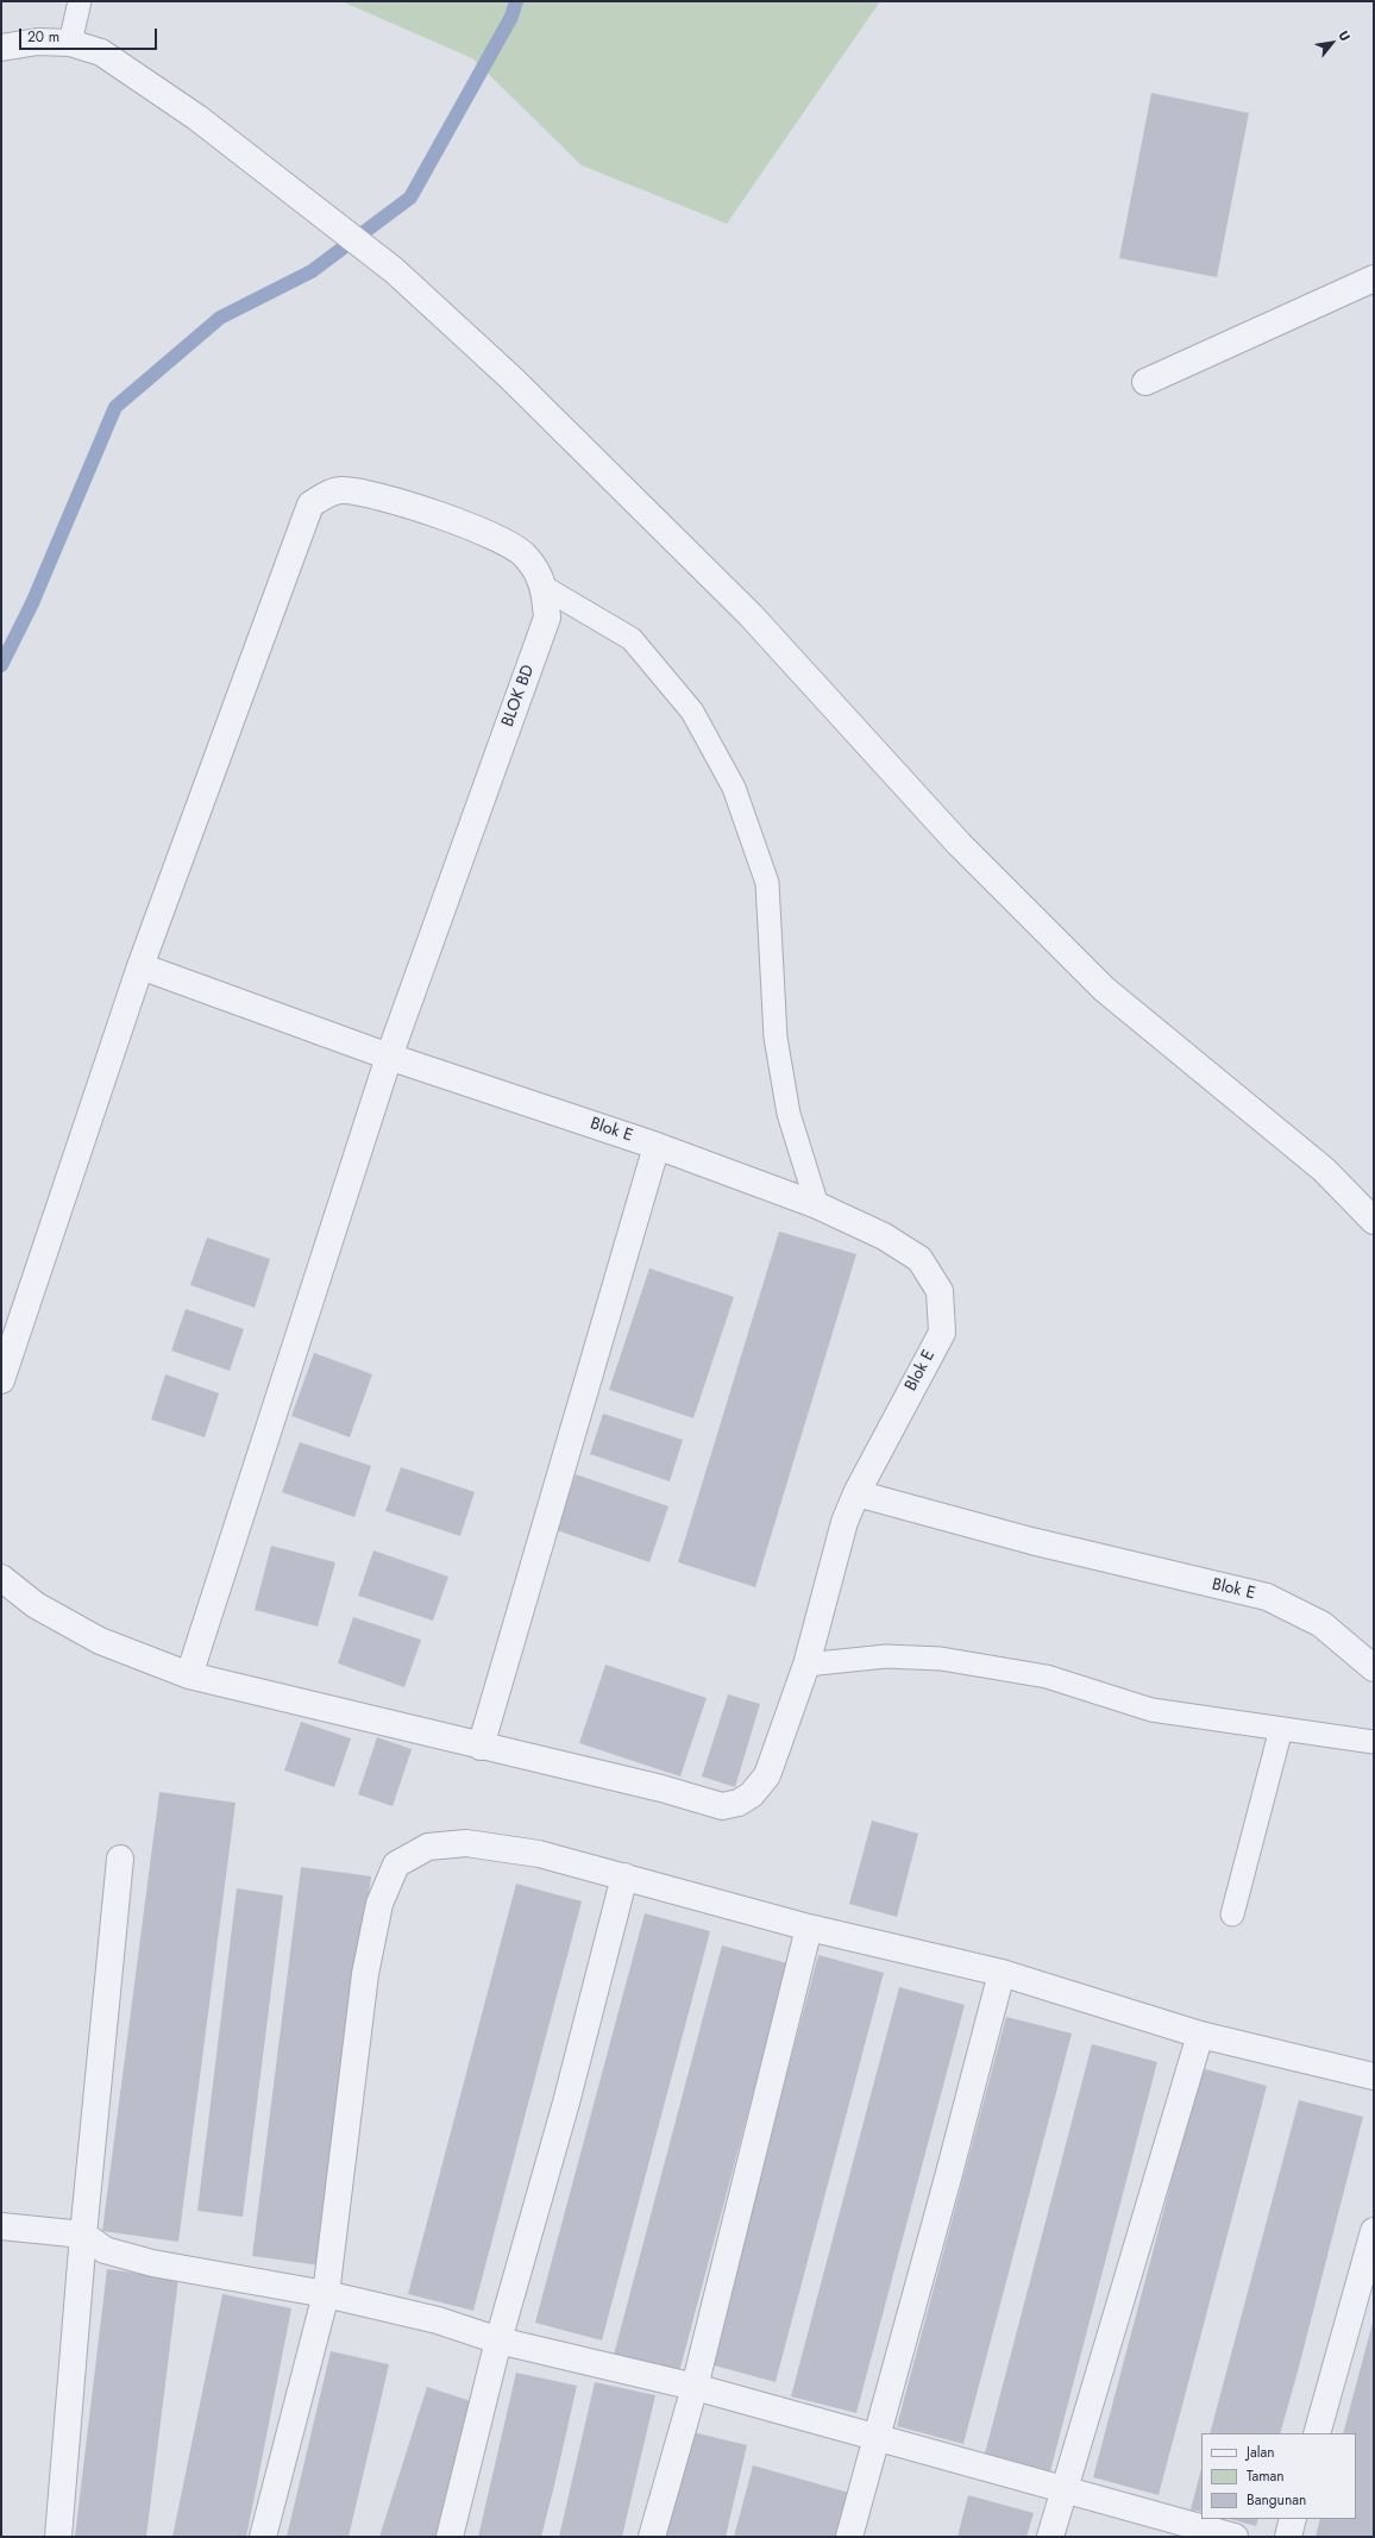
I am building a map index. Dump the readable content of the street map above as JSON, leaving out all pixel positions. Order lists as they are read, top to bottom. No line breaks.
{"streets":{"street":["BLOK BD","Blok E"]},"crossings":[["BLOK BD","Blok E"]],"legend":["Jalan","Taman","Bangunan"],"scale_bar":"20 m","north":"top right"}
